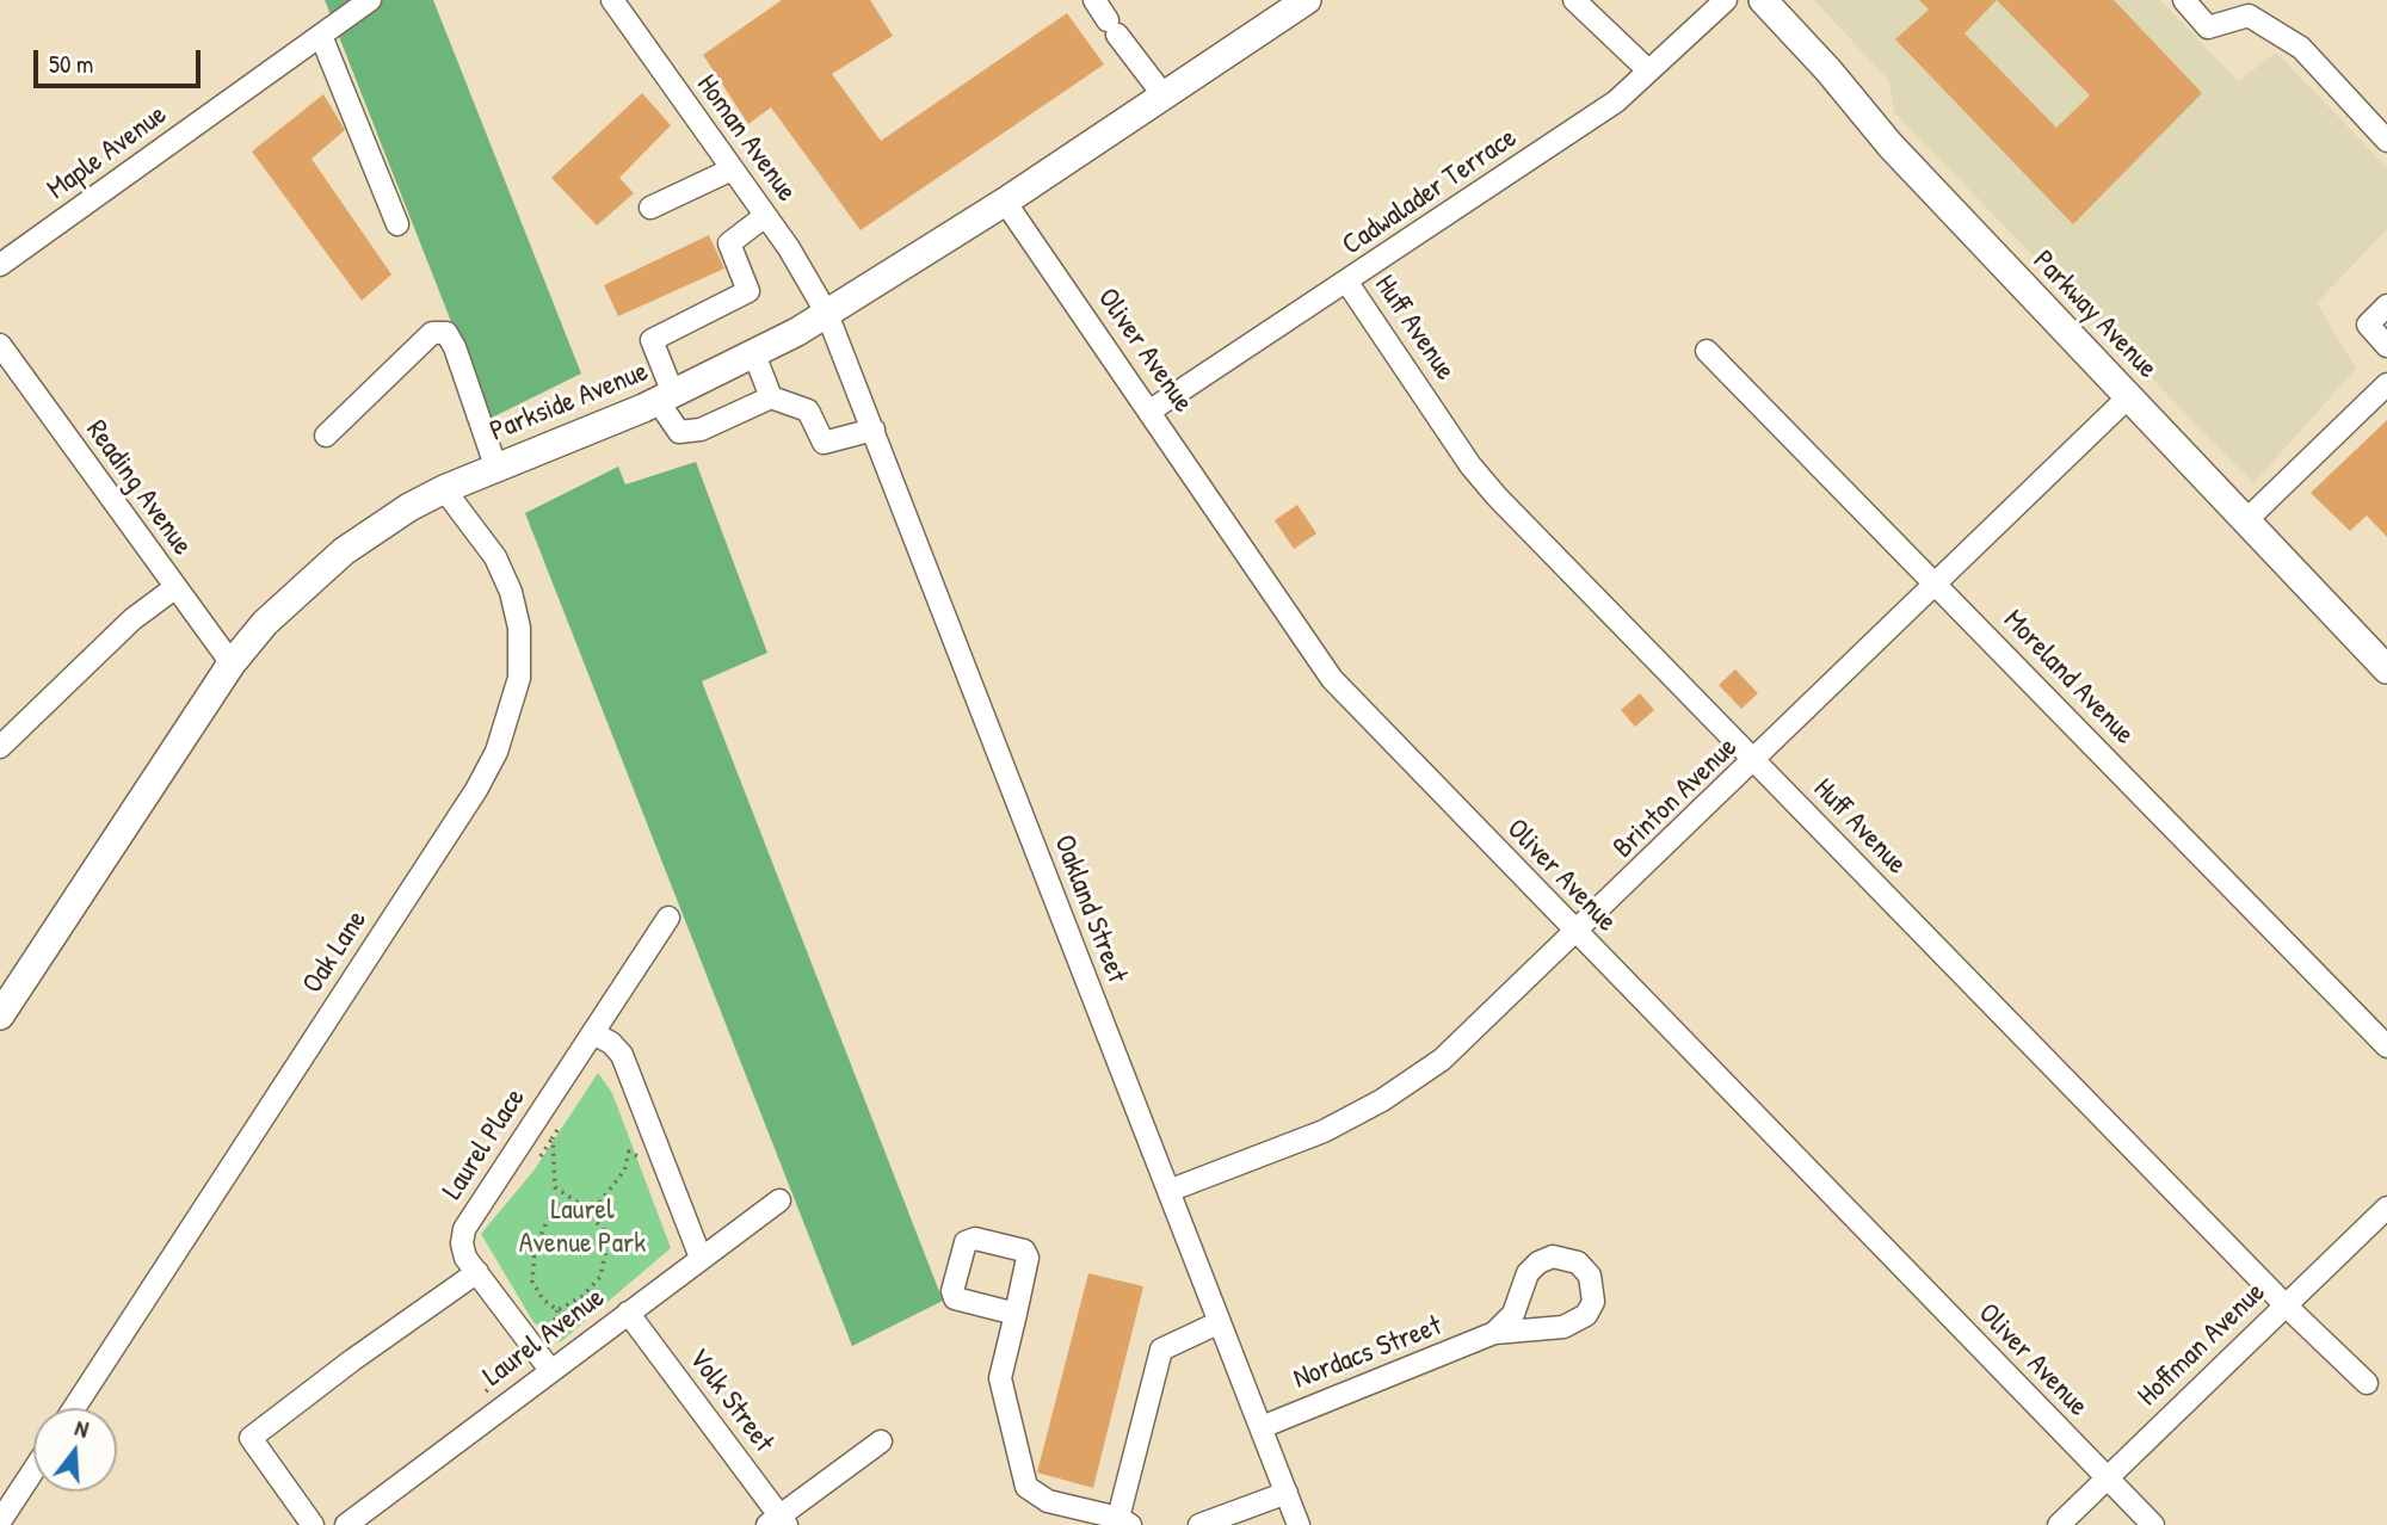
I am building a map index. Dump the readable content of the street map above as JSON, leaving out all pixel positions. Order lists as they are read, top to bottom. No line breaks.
{"streets":{"main road":["Parkway Avenue","Parkside Avenue"],"street":["Homan Avenue","Maple Avenue","Cadwalader Terrace","Huff Avenue","Oliver Avenue","Reading Avenue","Moreland Avenue","Brinton Avenue","Oakland Street","Oak Lane","Laurel Place","Laurel Avenue","Hoffman Avenue","Nordacs Street","Volk Street"]},"crossings":[["Homan Avenue","Parkside Avenue"],["Homan Avenue","Oakland Street"],["Cadwalader Terrace","Huff Avenue"],["Cadwalader Terrace","Oliver Avenue"],["Parkway Avenue","Brinton Avenue"],["Huff Avenue","Brinton Avenue"],["Huff Avenue","Hoffman Avenue"],["Oliver Avenue","Parkside Avenue"],["Oliver Avenue","Brinton Avenue"],["Oliver Avenue","Hoffman Avenue"],["Parkside Avenue","Reading Avenue"],["Parkside Avenue","Oakland Street"],["Parkside Avenue","Oak Lane"],["Moreland Avenue","Brinton Avenue"],["Brinton Avenue","Oakland Street"],["Oakland Street","Nordacs Street"],["Laurel Place","Laurel Avenue"],["Laurel Avenue","Volk Street"]],"parks":["Laurel Avenue Park"],"scale_bar":"50 m","north":"top"}
